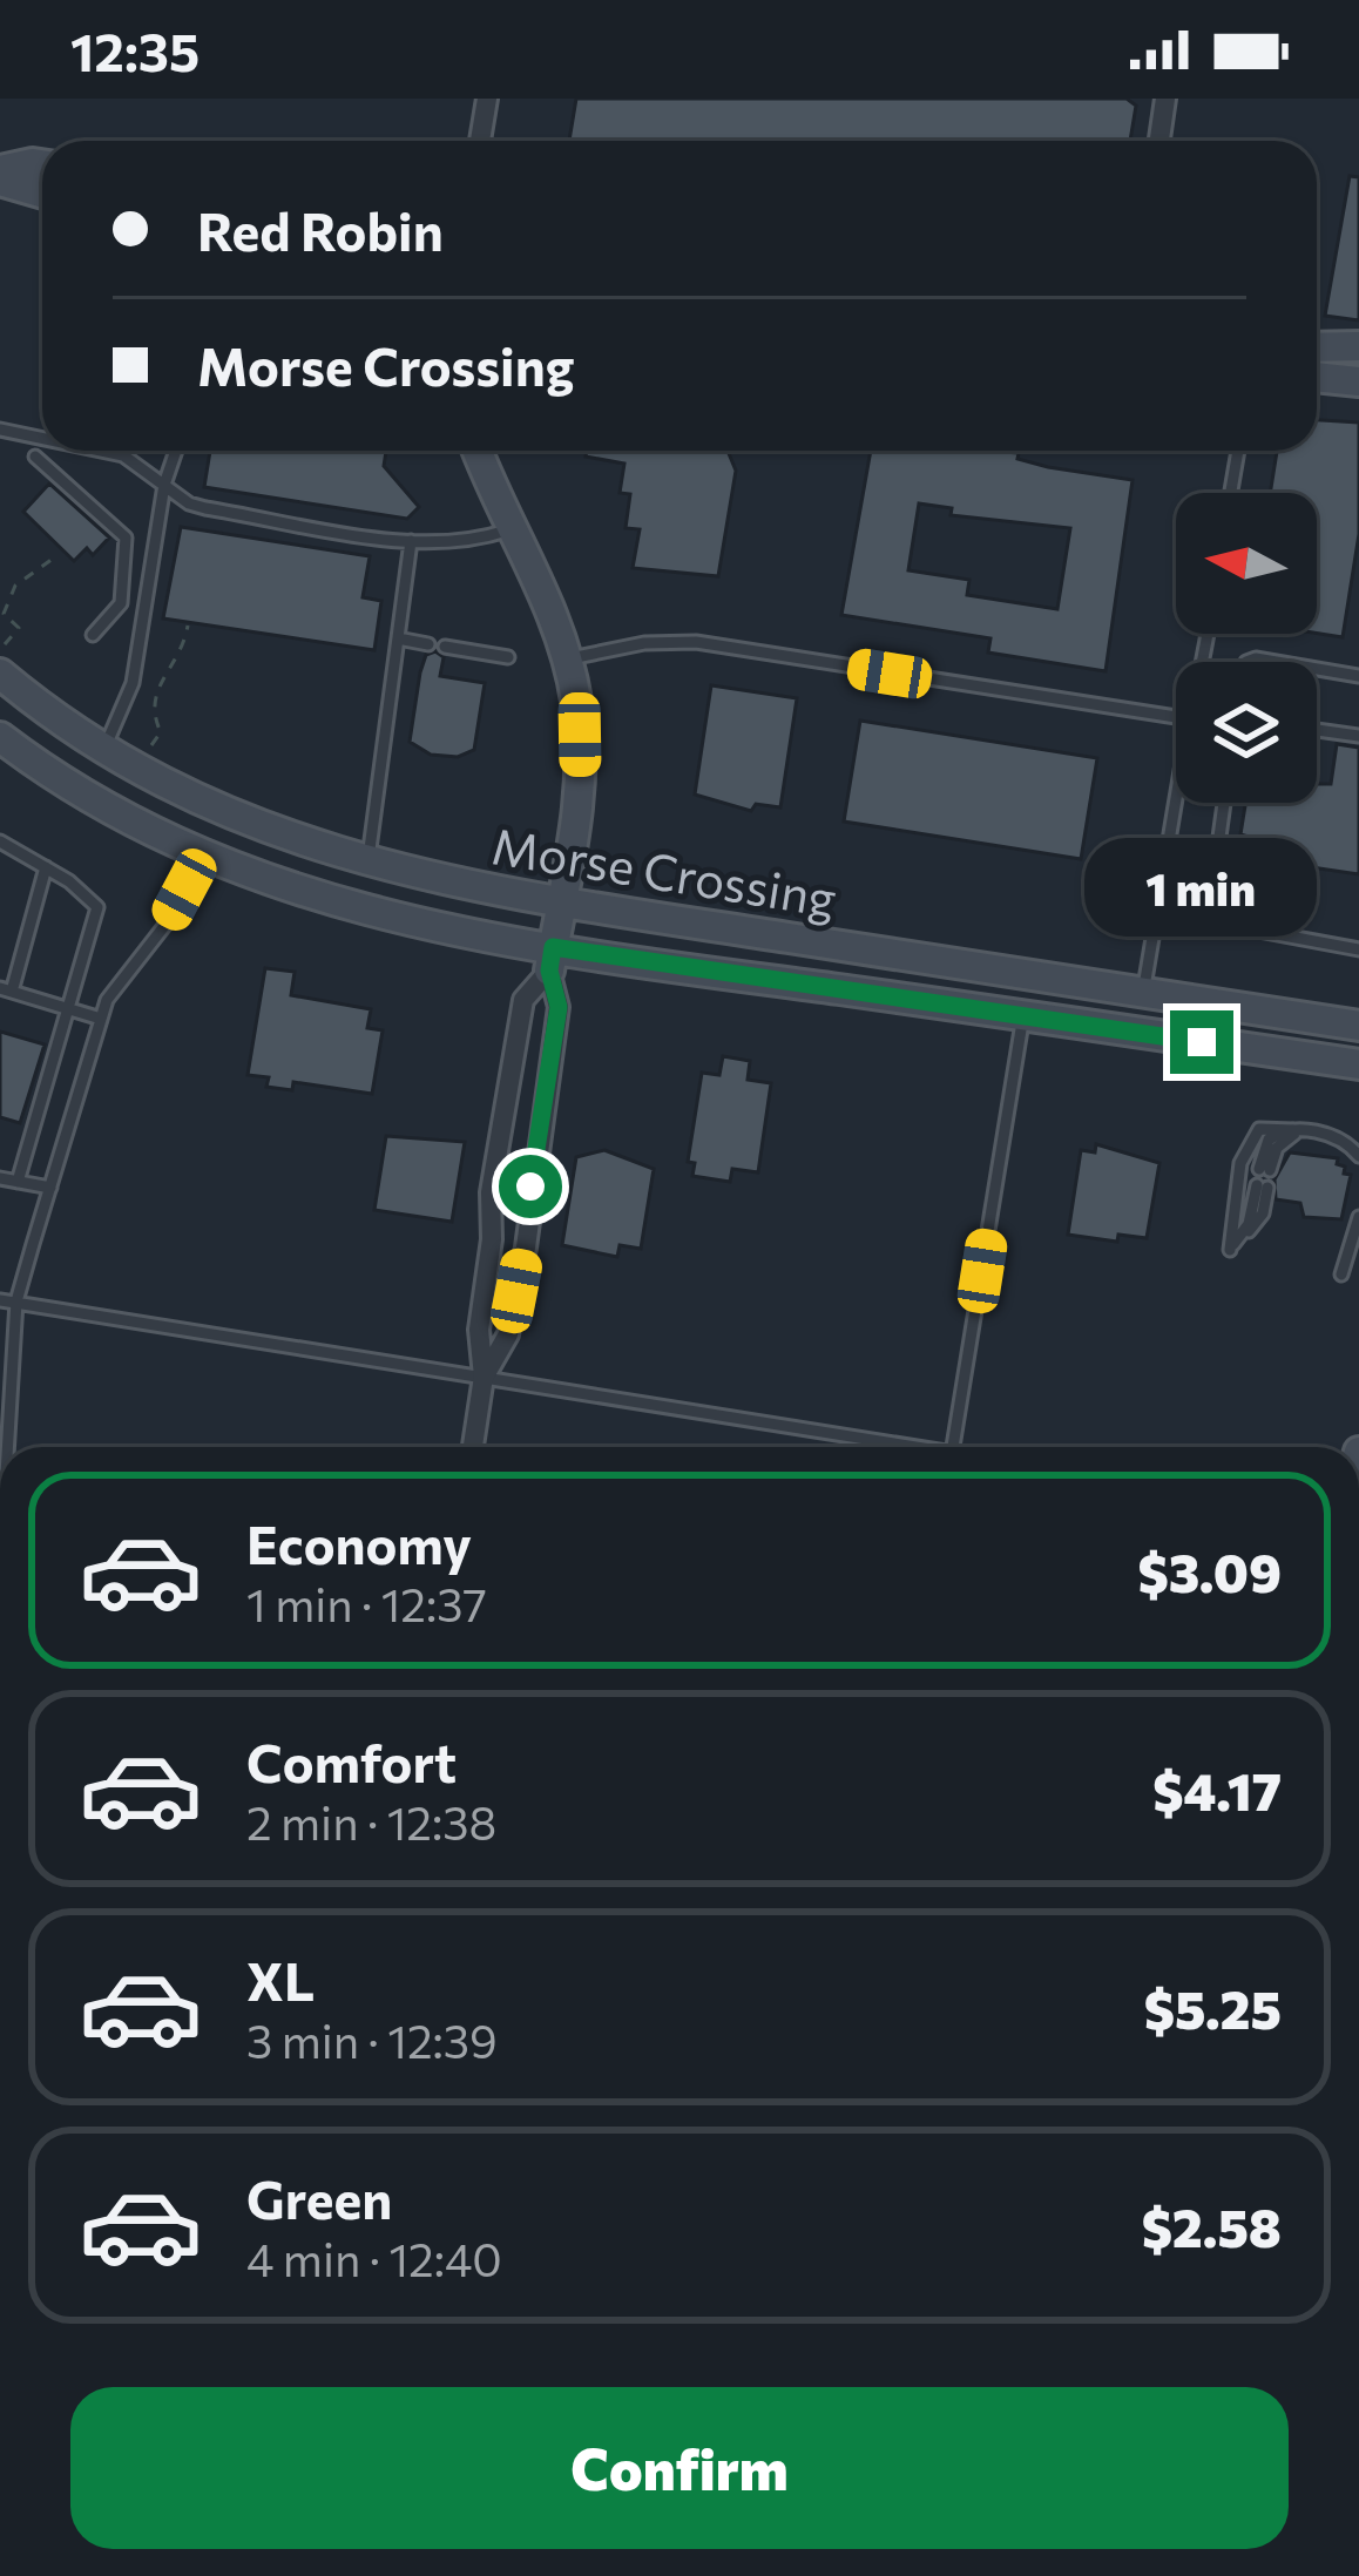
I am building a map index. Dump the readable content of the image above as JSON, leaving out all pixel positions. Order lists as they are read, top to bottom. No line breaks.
{"streets":{"main road":["Morse Crossing"]},"north":"left","page":{"status":"12:35","banner":["Red Robin","Morse Crossing"],"bubble":"1 min","list":[{"name":"Economy","note":"1 min · 12:37","value":"$3.09"},{"name":"Comfort","note":"2 min · 12:38","value":"$4.17"},{"name":"XL","note":"3 min · 12:39","value":"$5.25"},{"name":"Green","note":"4 min · 12:40","value":"$2.58"}],"buttons":"Confirm"}}
